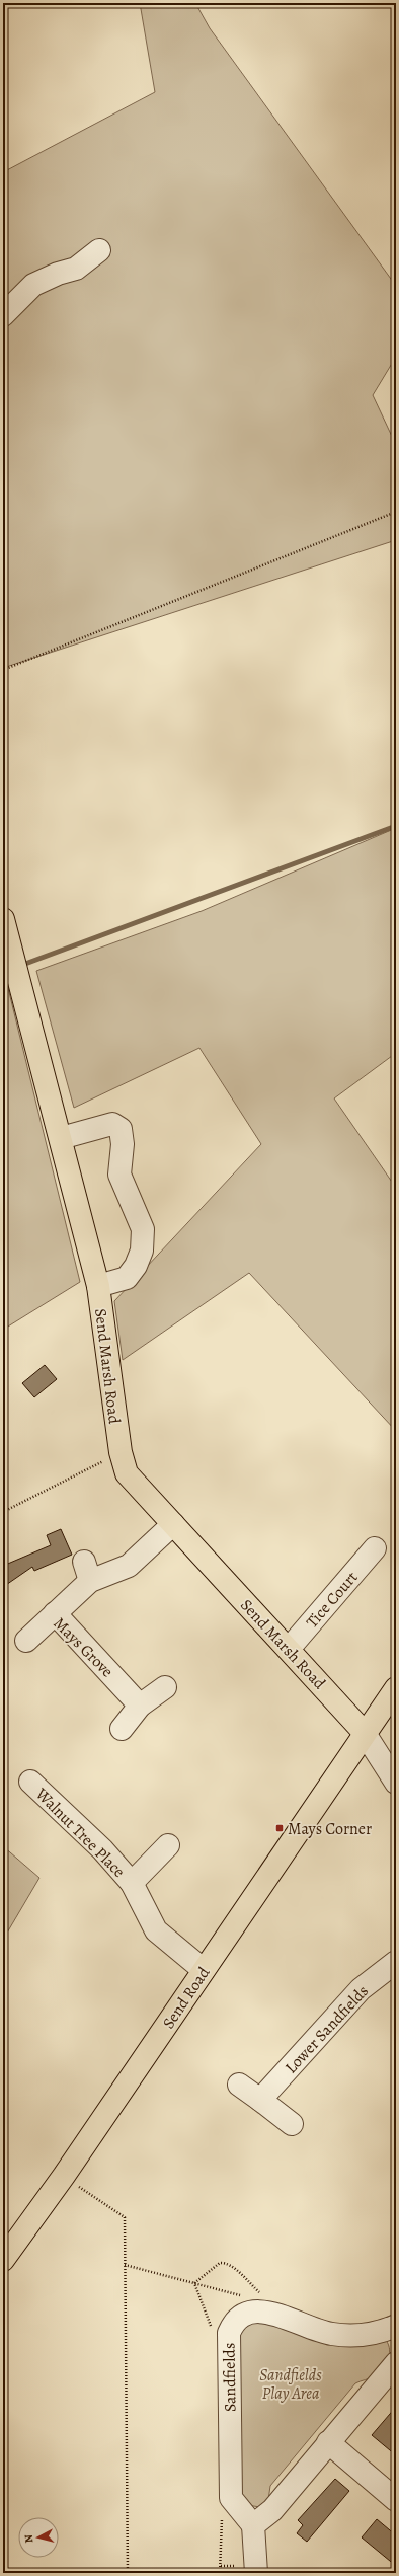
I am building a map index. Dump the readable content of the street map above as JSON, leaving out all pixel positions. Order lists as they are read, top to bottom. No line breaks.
{"streets":{"main road":["Send Marsh Road","Send Road"],"street":["Tice Court","Mays Grove","Walnut Tree Place","Lower Sandfields","Sandfields"]},"crossings":[["Send Marsh Road","Tice Court"],["Send Marsh Road","Send Road"],["Walnut Tree Place","Send Road"]],"parks":["Sandfields Play Area"],"places":{"transit":["Mays Corner"]},"north":"left"}
